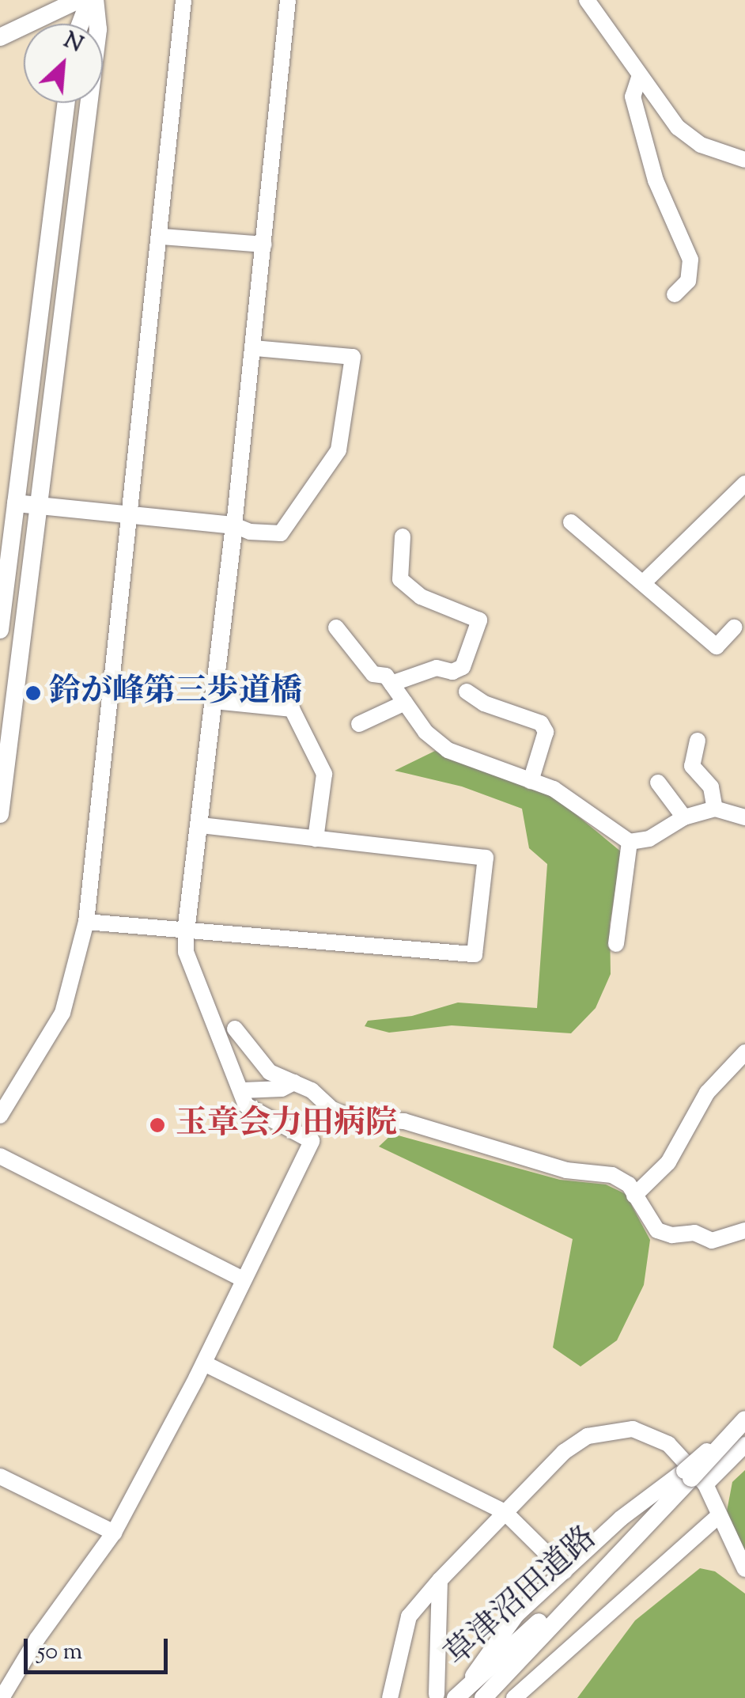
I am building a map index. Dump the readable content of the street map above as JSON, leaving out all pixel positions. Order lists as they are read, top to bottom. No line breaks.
{"streets":{"street":["草津沼田道路"]},"places":["鈴が峰第三歩道橋","玉章会力田病院"],"scale_bar":"50 m","north":"top right"}
